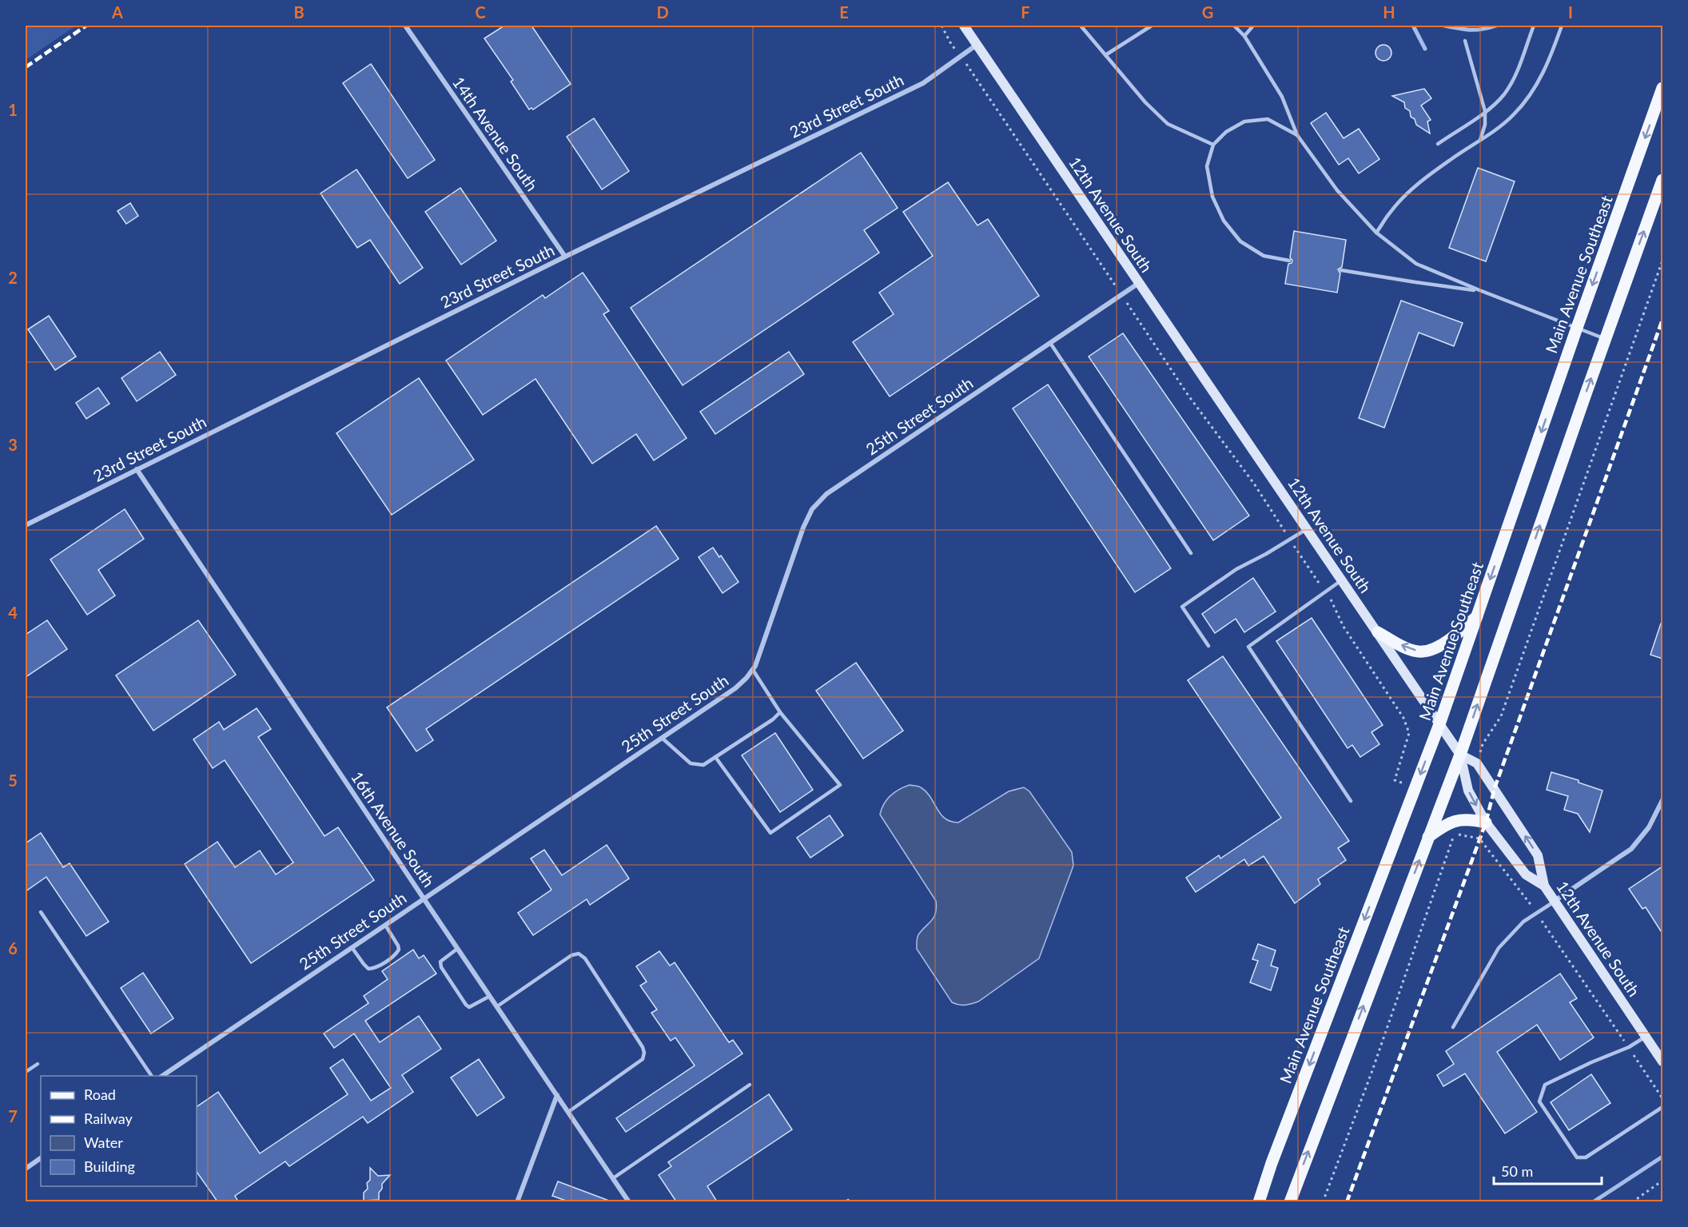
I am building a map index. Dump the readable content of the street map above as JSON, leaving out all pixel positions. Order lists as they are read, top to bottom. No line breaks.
{"streets":{"main road":["Main Avenue Southeast"],"street":["23rd Street South","14th Avenue South","12th Avenue South","25th Street South","16th Avenue South"]},"crossings":[["23rd Street South","14th Avenue South"],["23rd Street South","12th Avenue South"],["23rd Street South","16th Avenue South"],["12th Avenue South","Main Avenue Southeast"],["12th Avenue South","25th Street South"],["25th Street South","16th Avenue South"]],"legend":["Road","Railway","Water","Building"],"scale_bar":"50 m","grid":{"columns":["A","B","C","D","E","F","G","H","I"],"rows":["1","2","3","4","5","6","7"]}}
